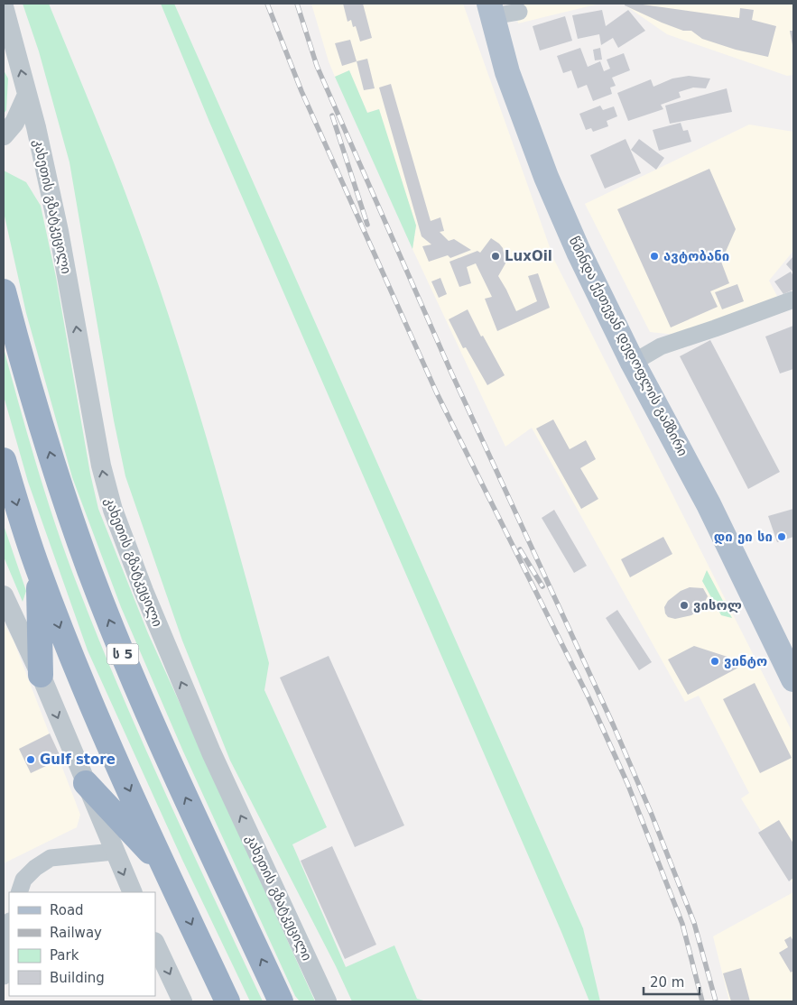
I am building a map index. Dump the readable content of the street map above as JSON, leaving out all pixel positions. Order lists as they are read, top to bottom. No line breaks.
{"streets":{"highway":["ს 5"],"main road":["წმინდა ქეთევან დედოფლის გამზირი"],"street":["კახეთის გზატკეცილი"]},"places":["LuxOil","ავტობანი","დი ეი სი","ვისოლ","ვინტო","Gulf store"],"legend":["Road","Railway","Park","Building"],"scale_bar":"20 m"}
